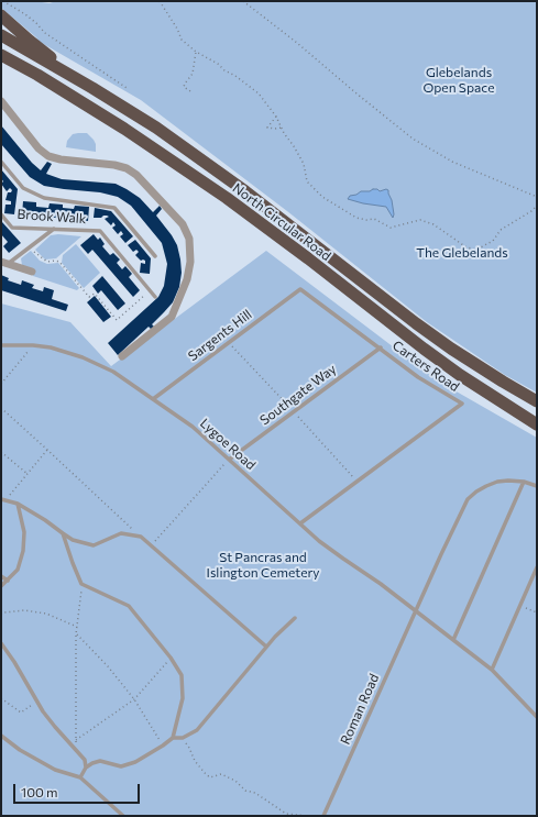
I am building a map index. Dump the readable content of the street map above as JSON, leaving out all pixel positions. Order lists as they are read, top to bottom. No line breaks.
{"streets":{"highway":["North Circular Road"],"lane":["Brook Walk","Sargents Hill","Carters Road","Southgate Way","Lygoe Road","Roman Road"]},"crossings":[["Sargents Hill","Carters Road"],["Sargents Hill","Lygoe Road"],["Carters Road","Southgate Way"],["Carters Road","Lygoe Road"],["Southgate Way","Lygoe Road"],["Lygoe Road","Roman Road"]],"parks":["Glebelands Open Space","The Glebelands","St Pancras and Islington Cemetery"],"scale_bar":"100 m"}
